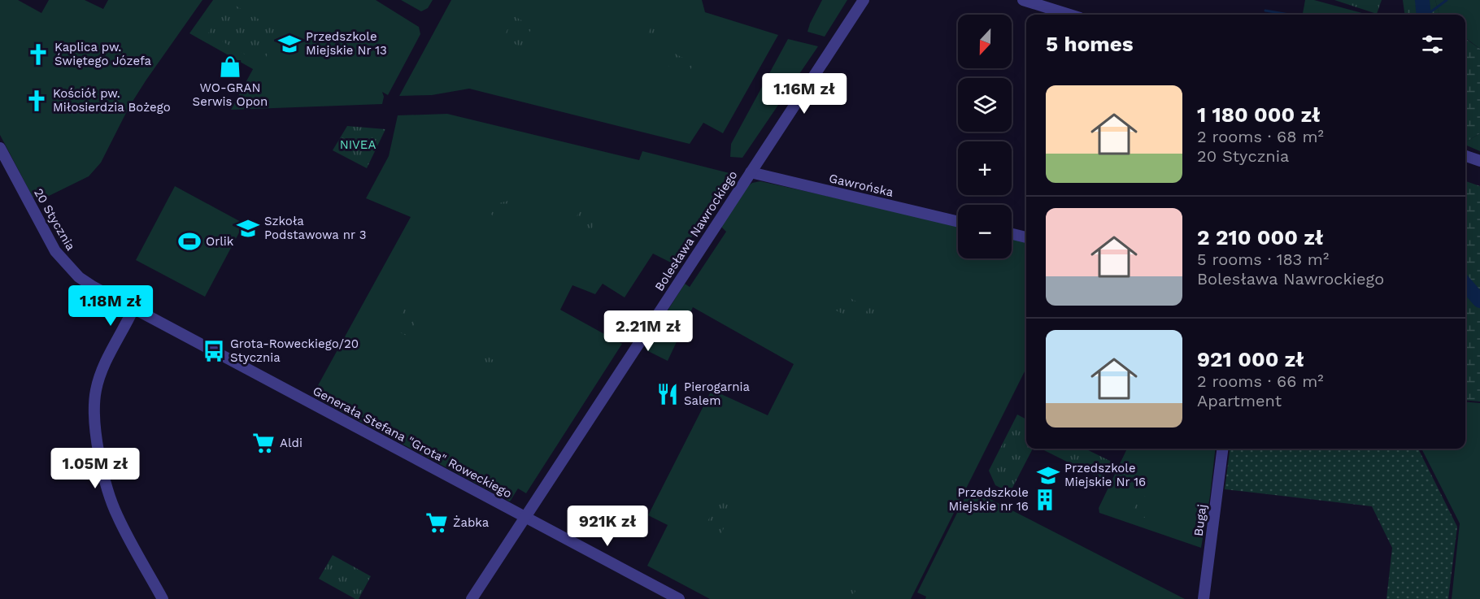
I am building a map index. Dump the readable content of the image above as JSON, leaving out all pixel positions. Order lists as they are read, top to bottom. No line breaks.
{"streets":{"street":["Gawrońska","20 Stycznia","Bolesława Nawrockiego","Generała Stefana \"Grota\" Roweckiego","Bugaj"]},"crossings":[["Gawrońska","Bolesława Nawrockiego"],["20 Stycznia","Generała Stefana \"Grota\" Roweckiego"],["Bolesława Nawrockiego","Generała Stefana \"Grota\" Roweckiego"]],"parks":["NIVEA"],"places":{"school or university":["Przedszkole Miejskie Nr 13","Szkoła Podstawowa nr 3","Przedszkole Miejskie Nr 16"],"church":["Kaplica pw. Świętego Józefa","Kościół pw. Miłosierdzia Bożego"],"shop":["WO-GRAN Serwis Opon"],"sports":["Orlik"],"bus stop":["Grota-Roweckiego/20 Stycznia"],"restaurant":["Pierogarnia Salem"],"supermarket":["Aldi","Żabka"],"building":["Przedszkole Miejskie nr 16"]},"north":"bottom","page":{"map_buttons":["+","−"],"heading":"5 homes","price":["1.16M zł","1.18M zł","2.21M zł","1.05M zł","921K zł"],"list":[{"name":"1 180 000 zł","note":"2 rooms · 68 m² · 20 Stycznia"},{"name":"2 210 000 zł","note":"5 rooms · 183 m² · Bolesława Nawrockiego"},{"name":"921 000 zł","note":"2 rooms · 66 m² · Apartment"}]}}
